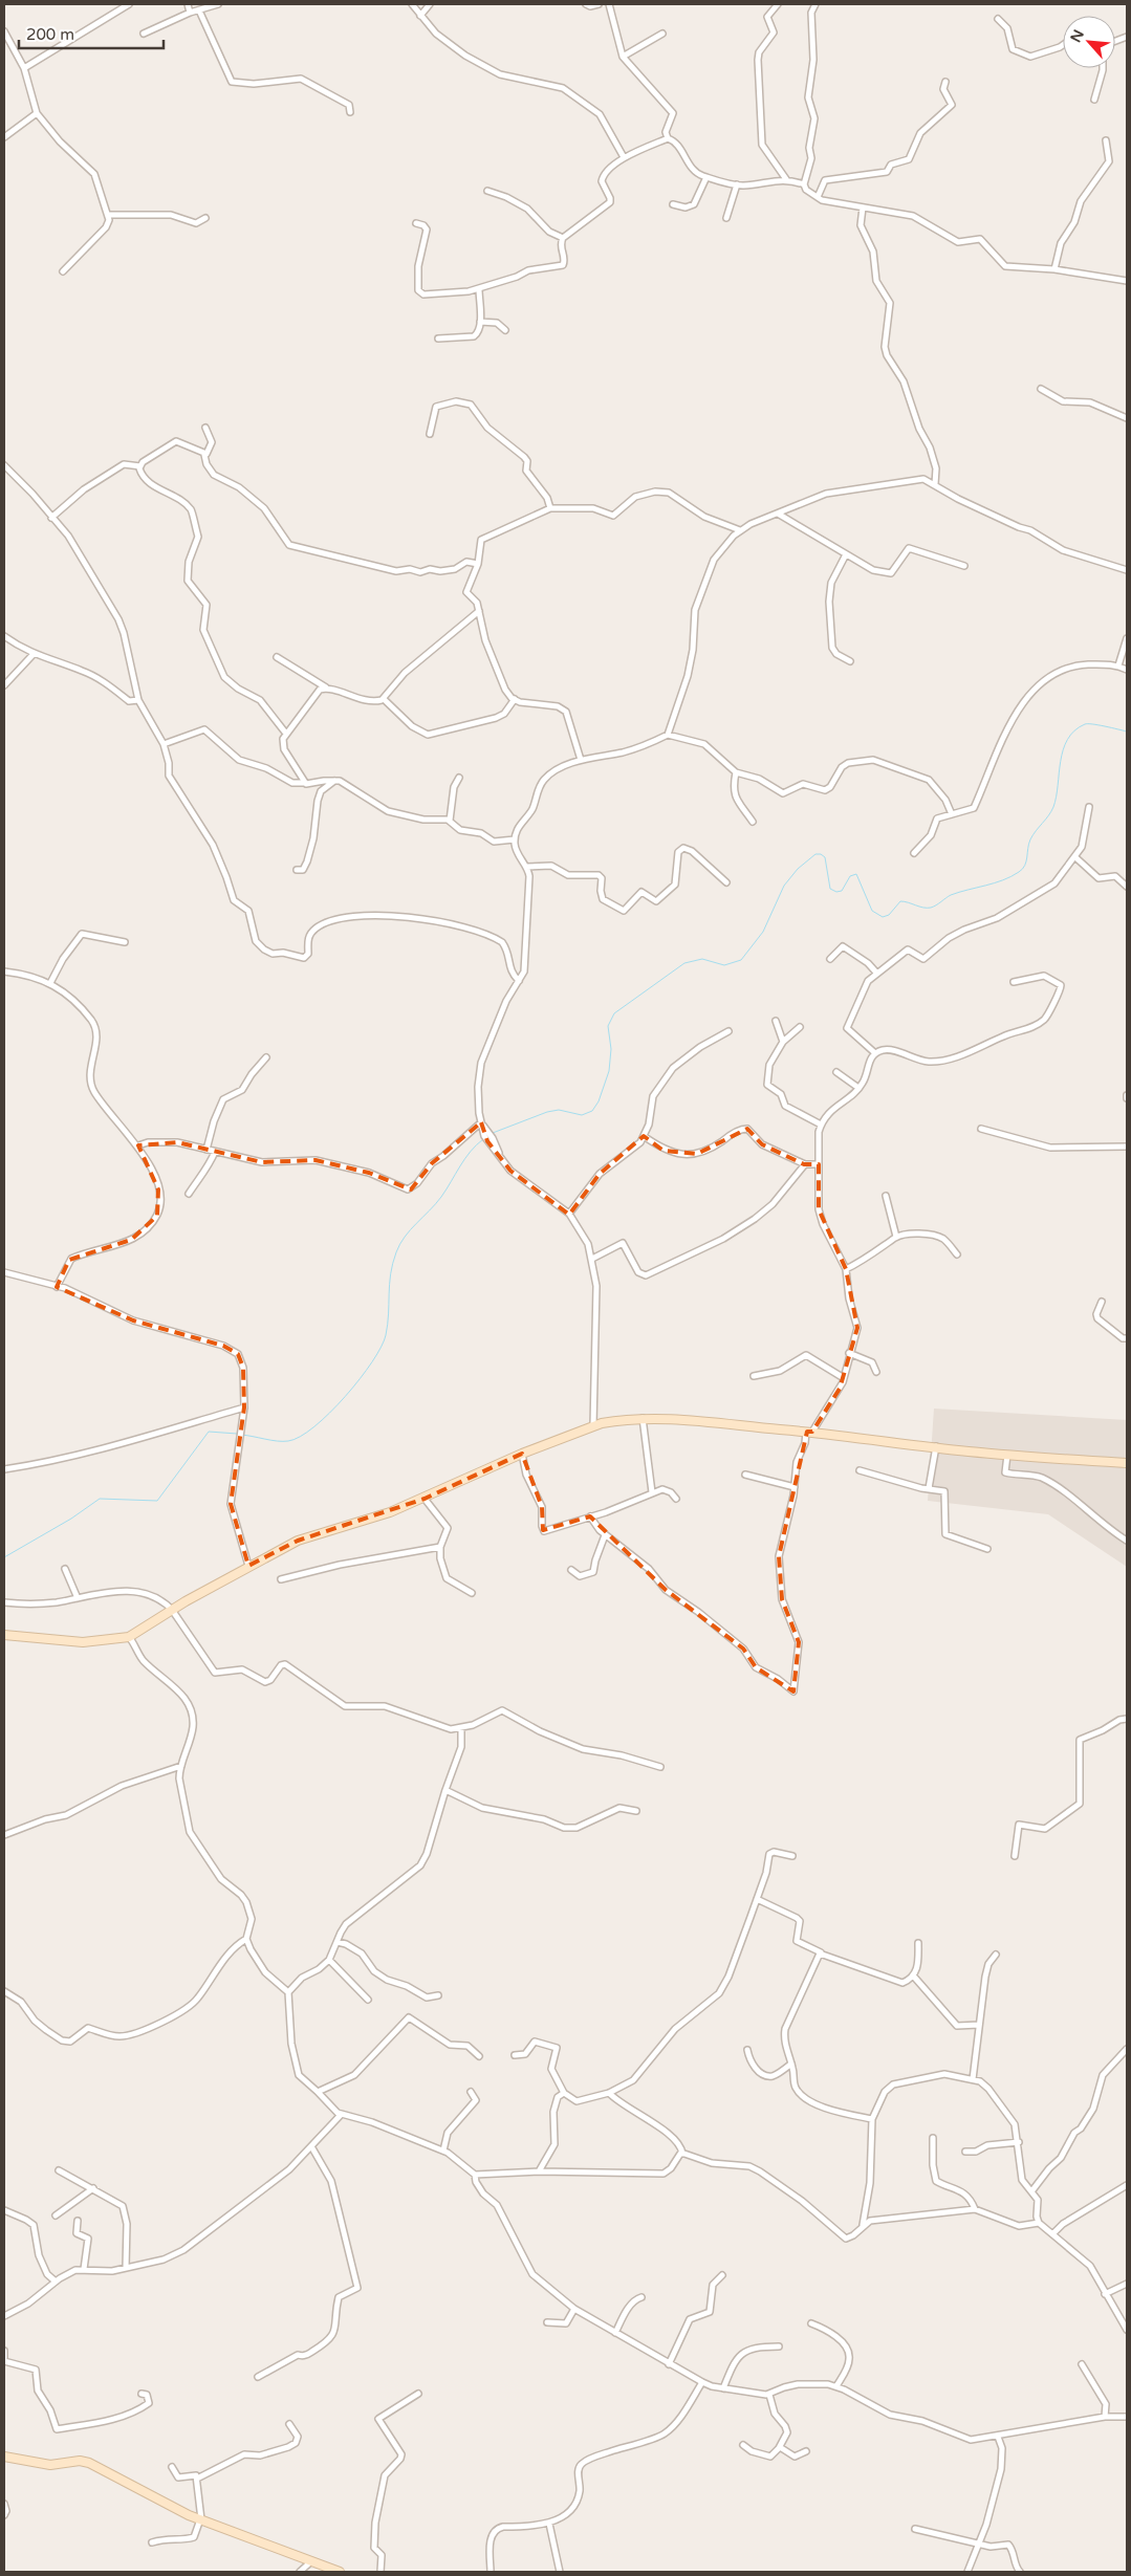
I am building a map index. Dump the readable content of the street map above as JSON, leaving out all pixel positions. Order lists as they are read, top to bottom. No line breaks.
{"scale_bar":"200 m","north":"top left"}
